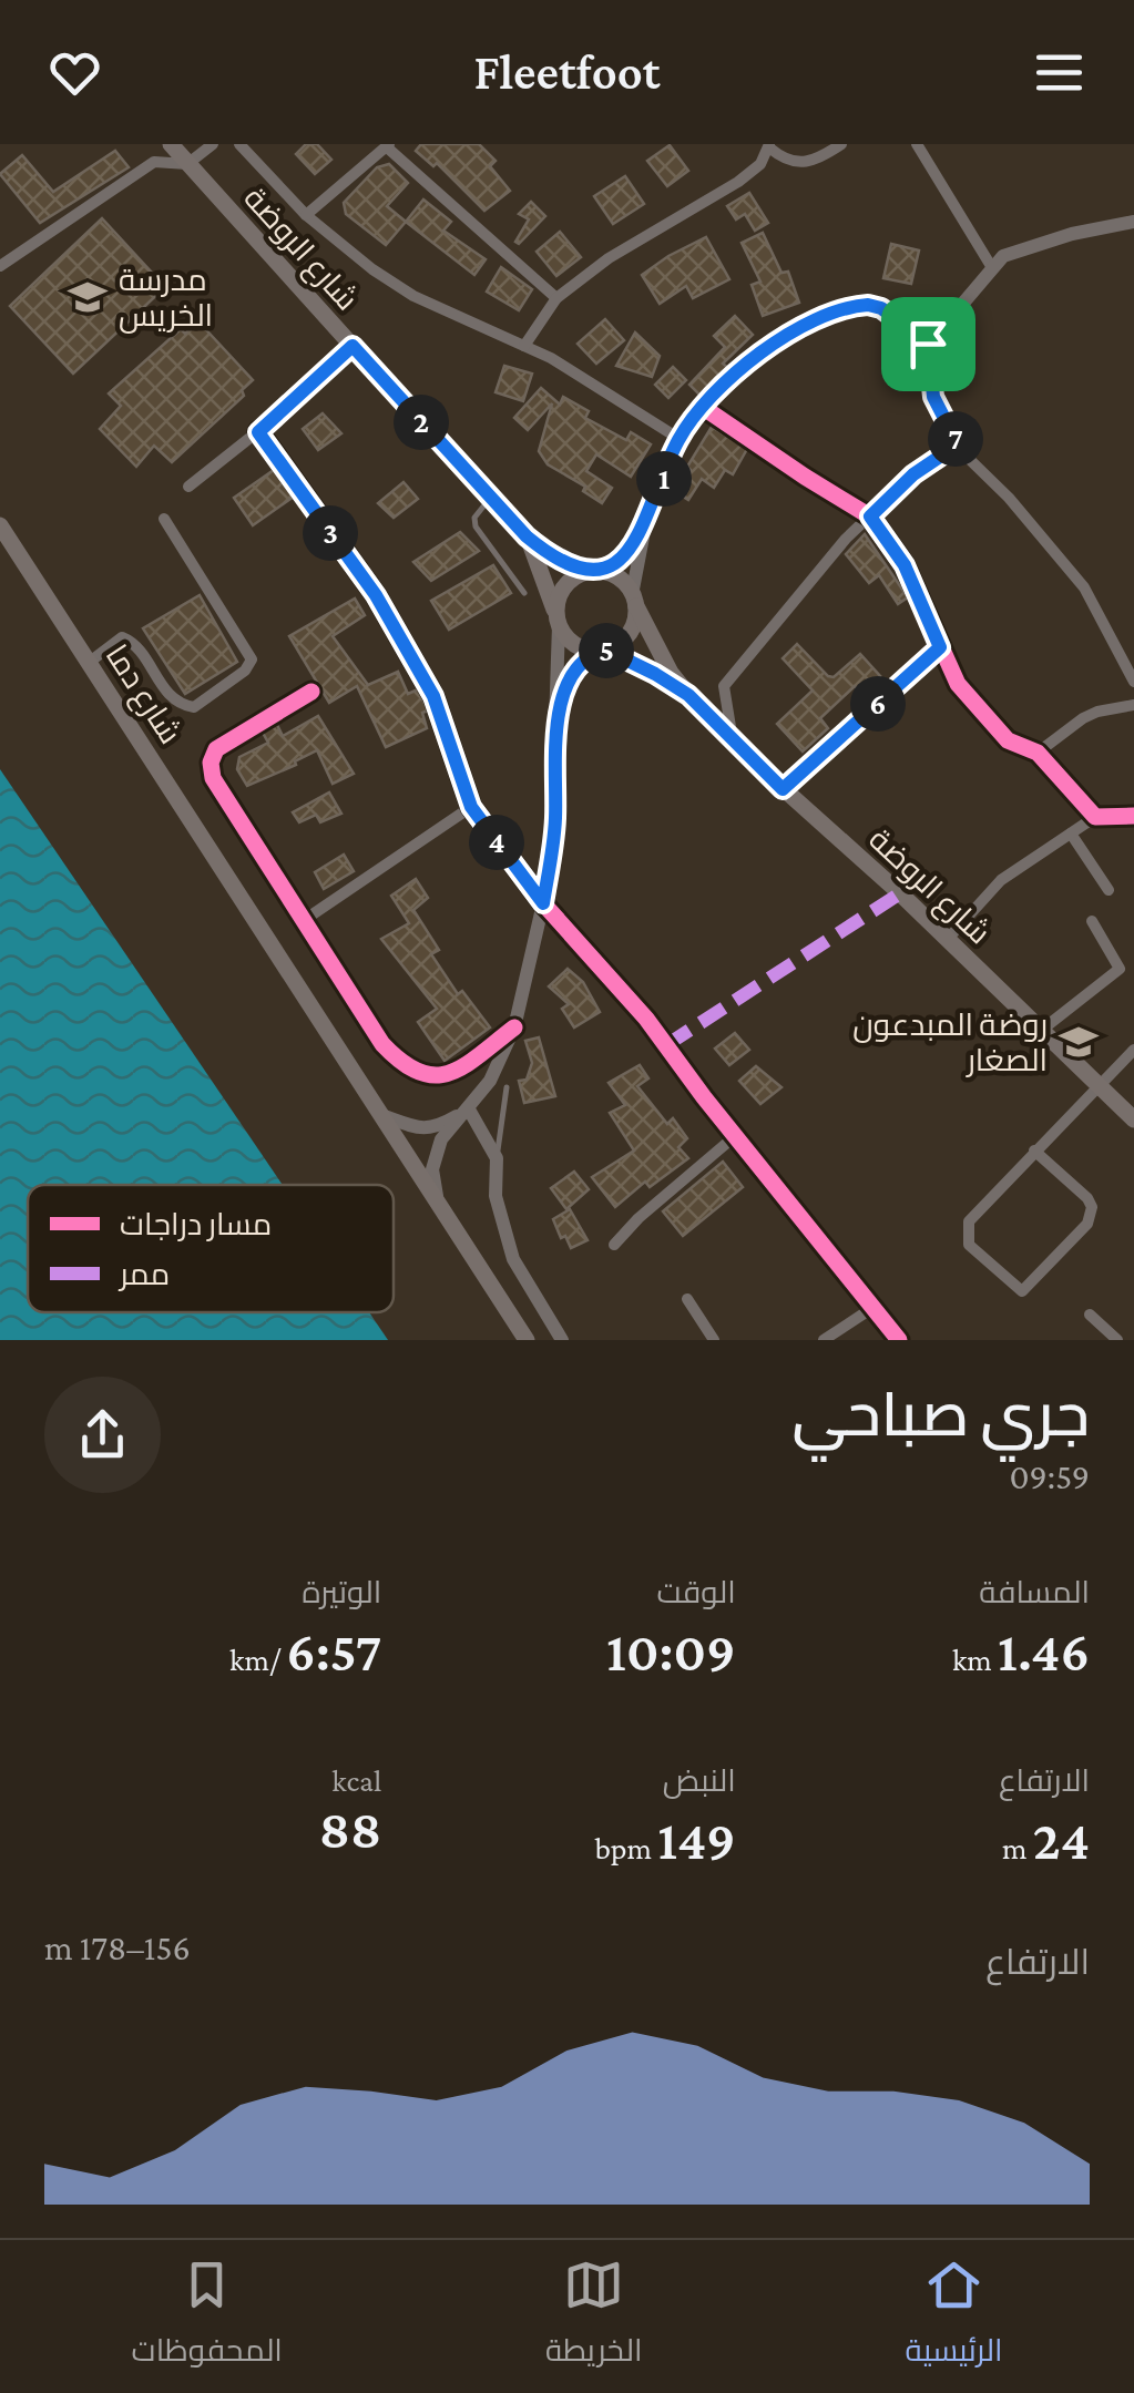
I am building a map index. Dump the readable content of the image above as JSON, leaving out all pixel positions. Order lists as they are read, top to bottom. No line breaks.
{"streets":{"main road":["شارع الروضة","شارع دما"]},"places":{"school or university":["مدرسة الخريس","روضة المبدعون الصغار"]},"legend":["مسار دراجات","ممر"],"page":{"header":"Fleetfoot","pins":["2","7","1","3","5","6","4"],"heading":["جري صباحي","09:59"],"stats":[["المسافة","1.46 km"],["الوقت","10:09"],["الوتيرة","6:57 /km"],["الارتفاع","24 m"],["النبض","149 bpm"],["kcal","88"]],"chart":["الارتفاع","156–178 m"],"tabs":["الرئيسية","الخريطة","المحفوظات"]}}
